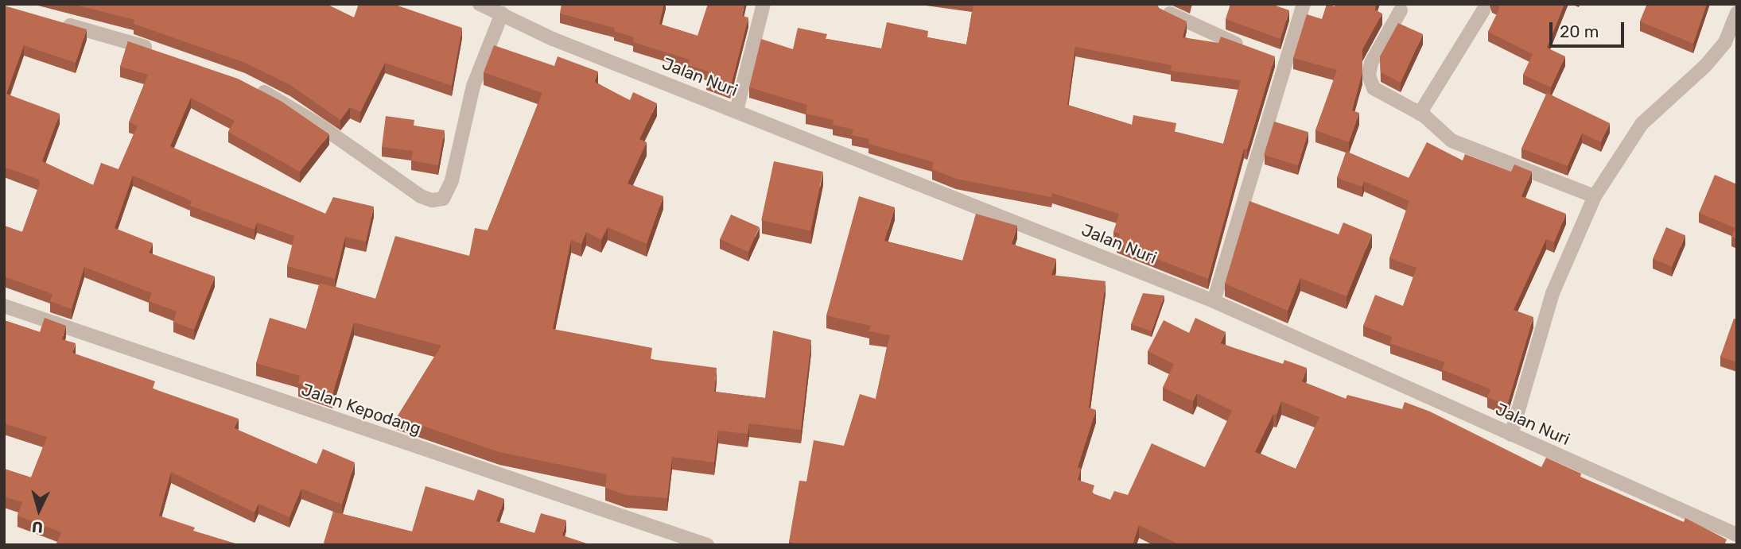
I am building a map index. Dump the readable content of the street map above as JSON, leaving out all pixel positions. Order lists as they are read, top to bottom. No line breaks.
{"streets":{"street":["Jalan Nuri","Jalan Kepodang"]},"scale_bar":"20 m","north":"bottom"}
